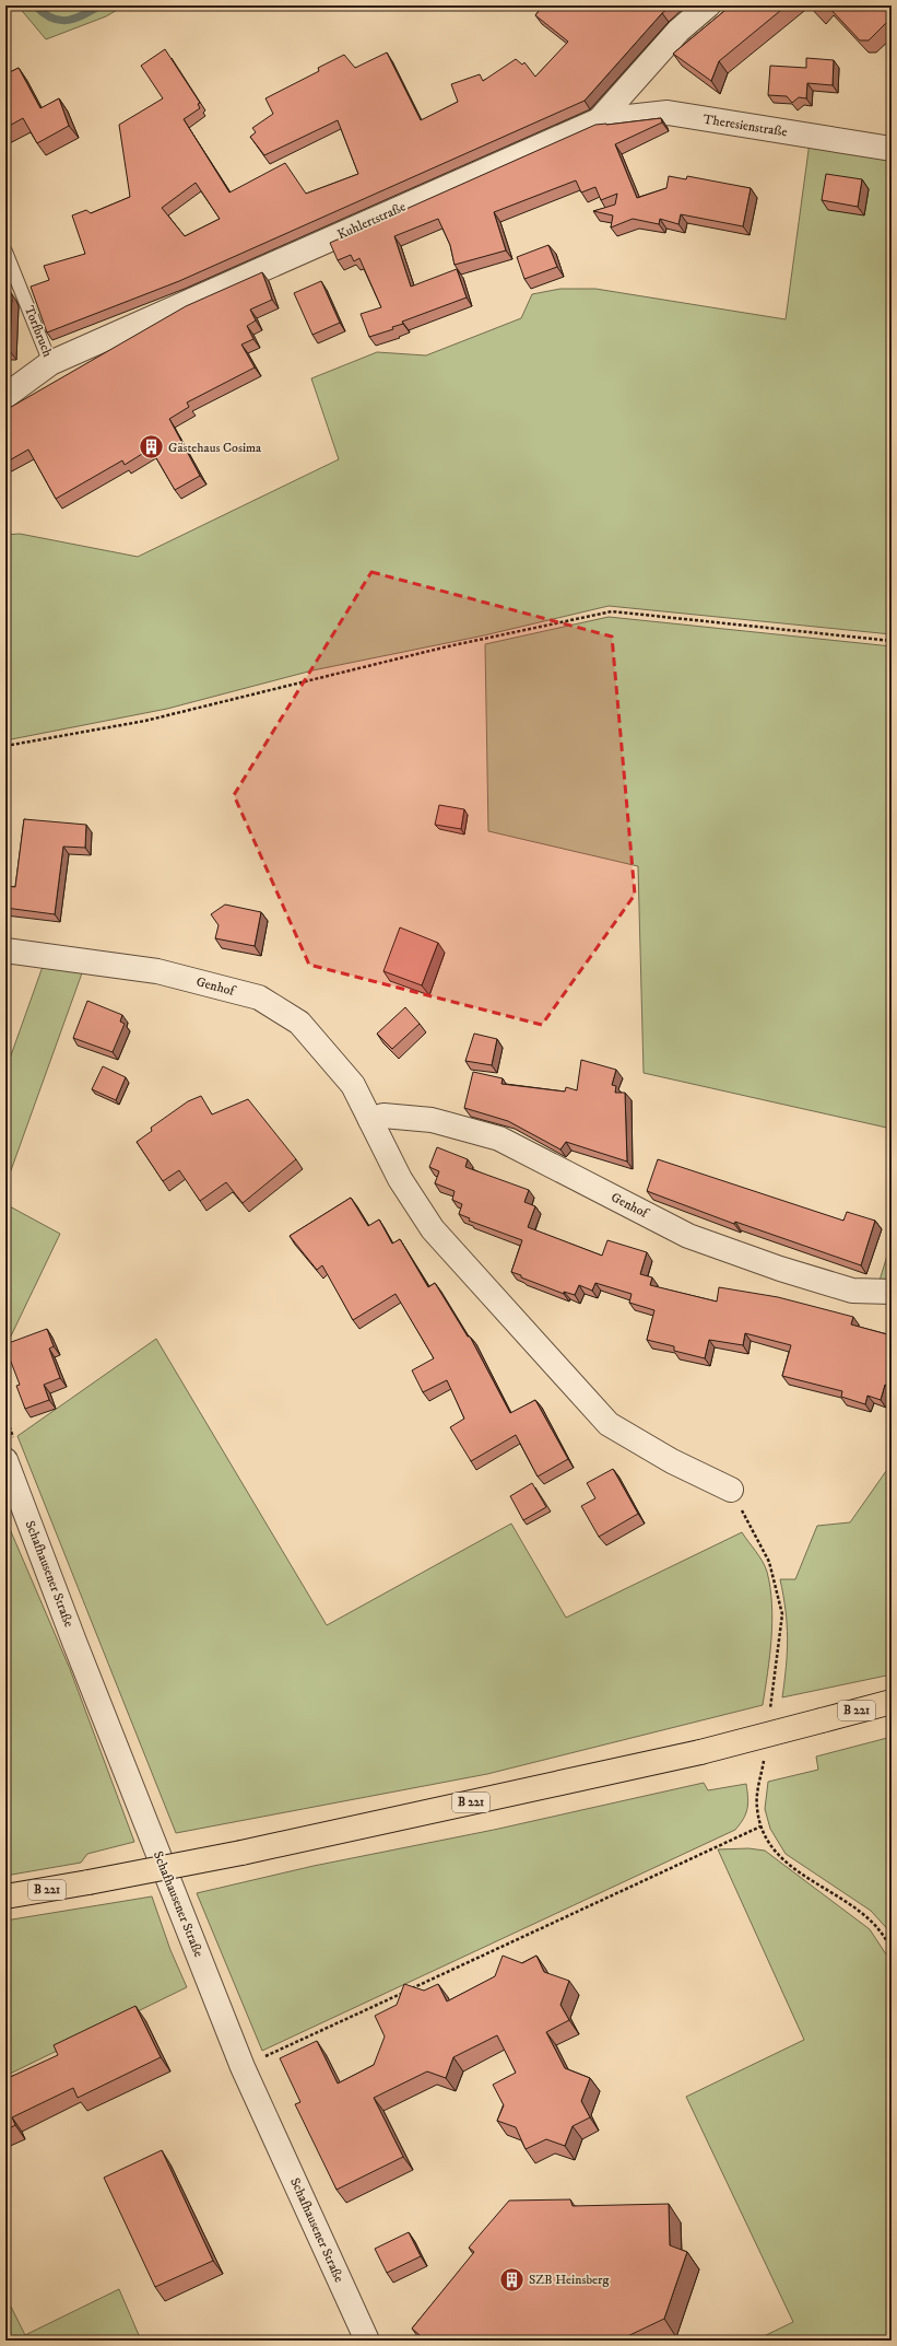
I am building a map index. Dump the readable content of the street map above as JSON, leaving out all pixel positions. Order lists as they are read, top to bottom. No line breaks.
{"streets":{"main road":["B 221"],"street":["Theresienstraße","Kuhlertstraße","Genhof","Schafhausener Straße"],"lane":["Torfbruch"]},"crossings":[["Theresienstraße","Kuhlertstraße"],["Kuhlertstraße","Torfbruch"]],"places":{"building":["Gästehaus Cosima","SZB Heinsberg"]}}
